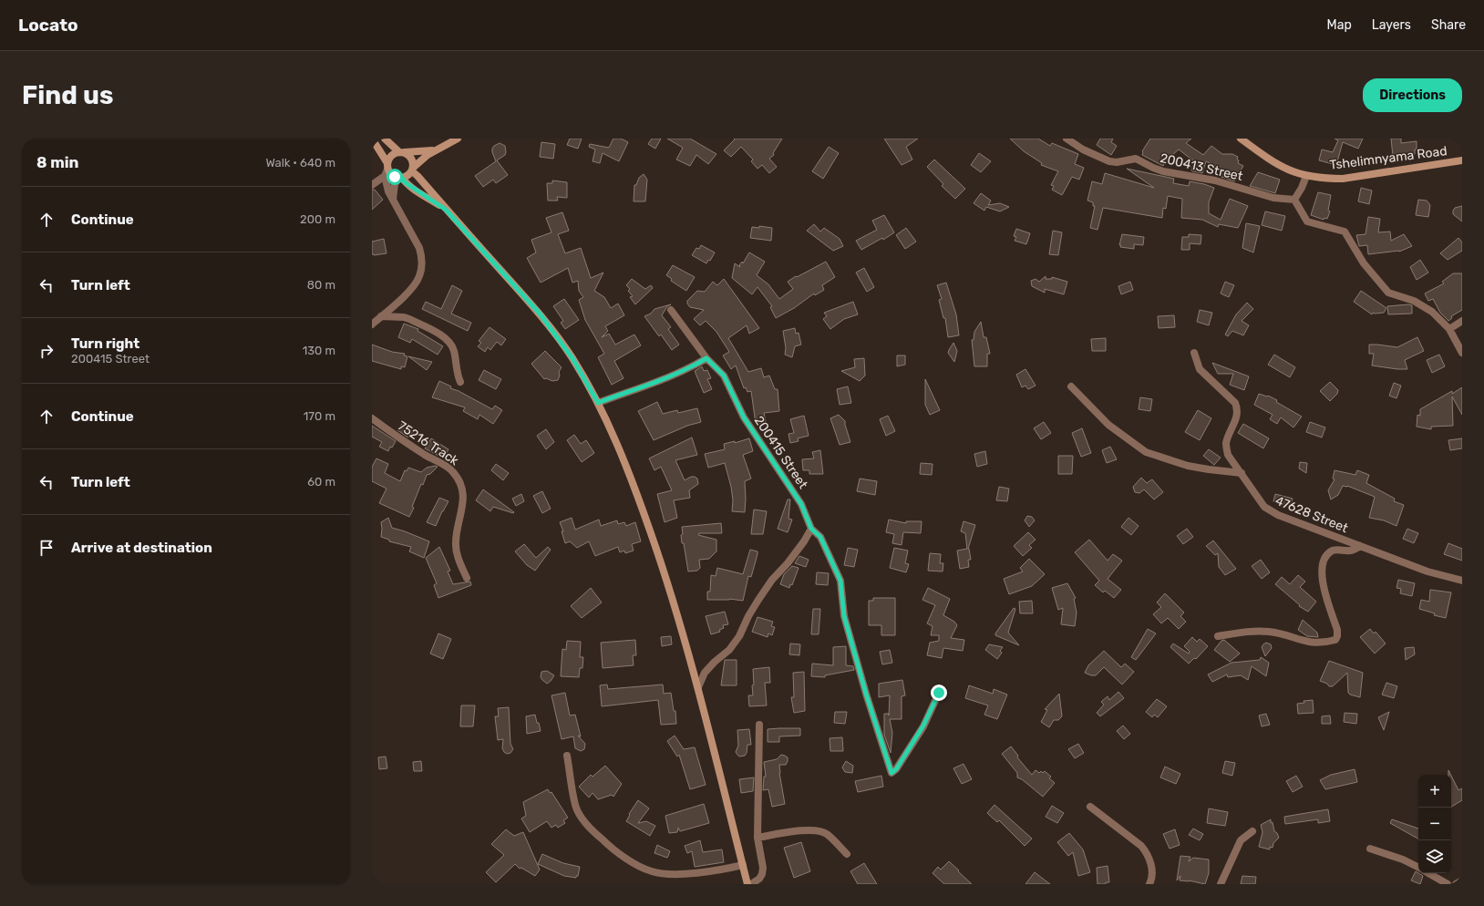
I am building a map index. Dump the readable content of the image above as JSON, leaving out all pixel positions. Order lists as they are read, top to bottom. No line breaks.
{"streets":{"street":["Tshelimnyama Road","200413 Street","75216 Track","200415 Street","47628 Street"]},"page":{"header":"Locato","nav":["Map","Layers","Share"],"buttons":"Directions","title":"Find us","heading":["8 min","Walk · 640 m"],"list":[["Continue","200 m"],["Turn left","80 m"],["Turn right","200415 Street","130 m"],["Continue","170 m"],["Turn left","60 m"],"Arrive at destination"],"map_buttons":["+","−"]}}
